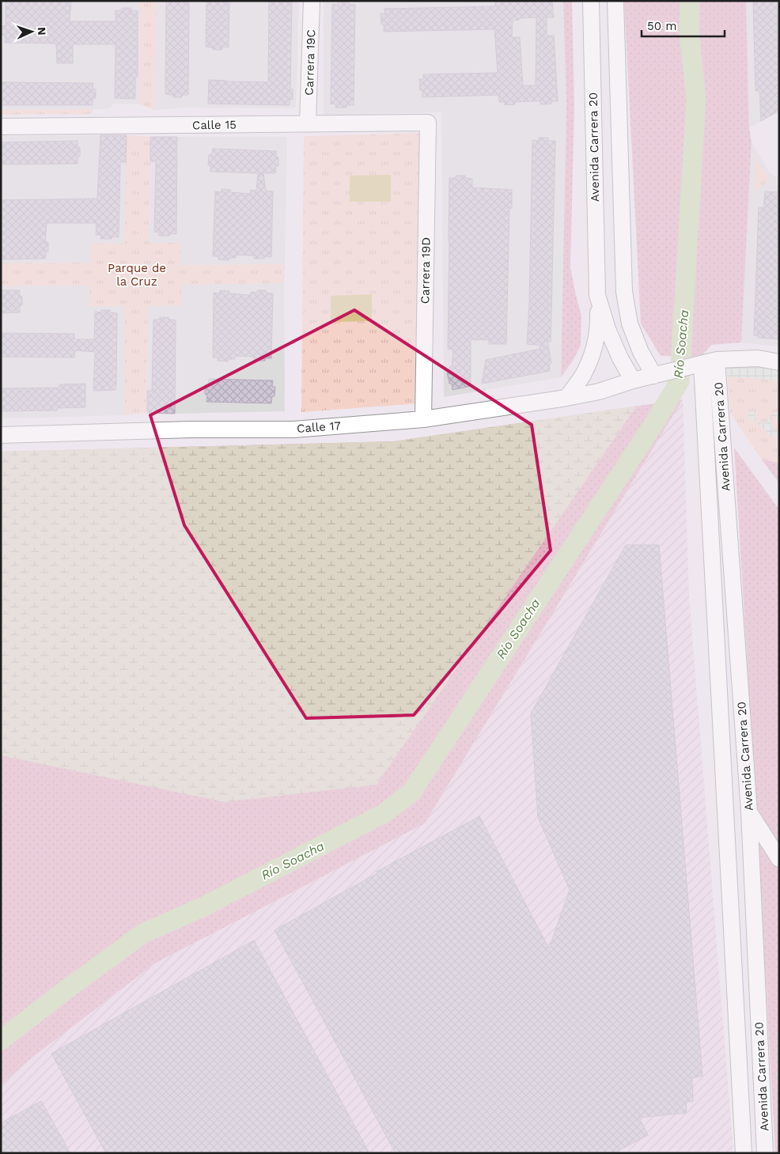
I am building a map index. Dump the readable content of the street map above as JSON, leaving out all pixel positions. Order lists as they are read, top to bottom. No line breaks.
{"streets":{"street":["Carrera 19C","Calle 15","Avenida Carrera 20","Carrera 19D","Calle 17"]},"crossings":[["Carrera 19C","Calle 15"],["Calle 15","Carrera 19D"],["Avenida Carrera 20","Calle 17"],["Carrera 19D","Calle 17"]],"water":["Río Soacha"],"parks":["Parque de la Cruz"],"scale_bar":"50 m","north":"right"}
